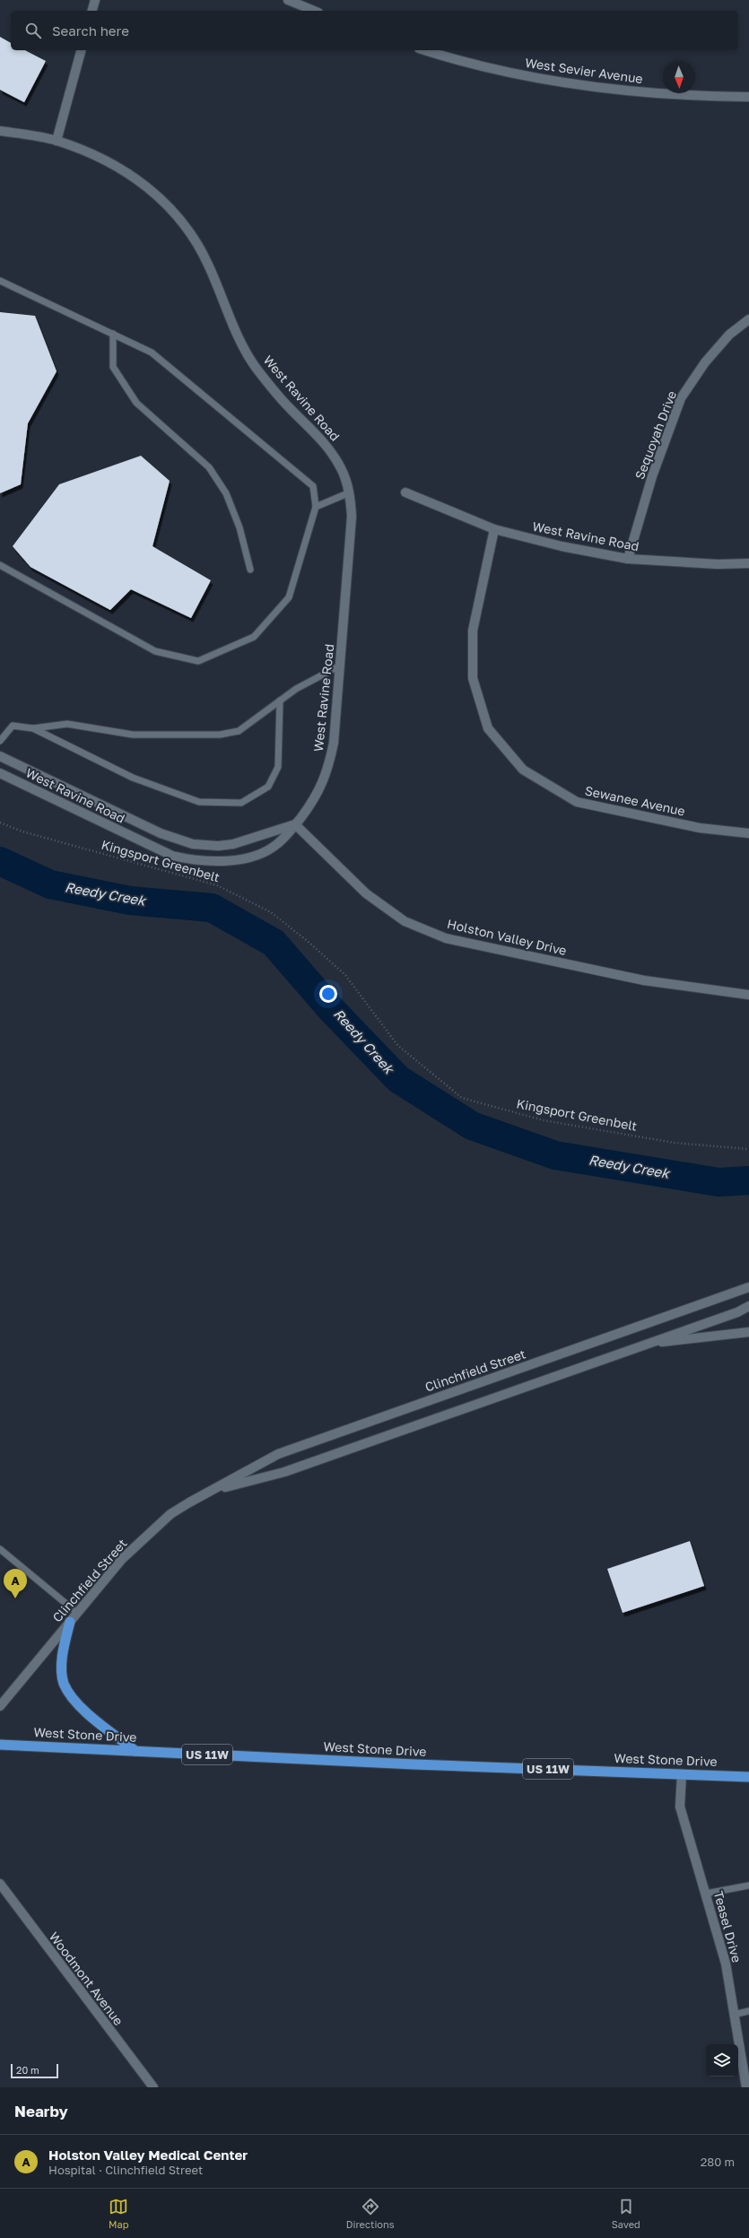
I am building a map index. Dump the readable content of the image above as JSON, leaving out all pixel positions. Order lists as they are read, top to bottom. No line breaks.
{"streets":{"highway":["West Stone Drive","US 11W"],"street":["West Sevier Avenue","West Ravine Road","Sequoyah Drive","Sewanee Avenue","Holston Valley Drive","Clinchfield Street","Teasel Drive","Woodmont Avenue"],"path":["Kingsport Greenbelt"]},"crossings":[["West Ravine Road","Sequoyah Drive"],["West Ravine Road","Sewanee Avenue"],["West Ravine Road","Holston Valley Drive"],["West Stone Drive","Teasel Drive"]],"water":["Reedy Creek"],"scale_bar":"20 m","north":"bottom","page":{"search":"Search here","pins":"A","scale":"20 m","heading":"Nearby","list":[{"mark":"A","name":"Holston Valley Medical Center","note":"Hospital · Clinchfield Street","value":"280 m"}],"nav":["Map","Directions","Saved"]}}
